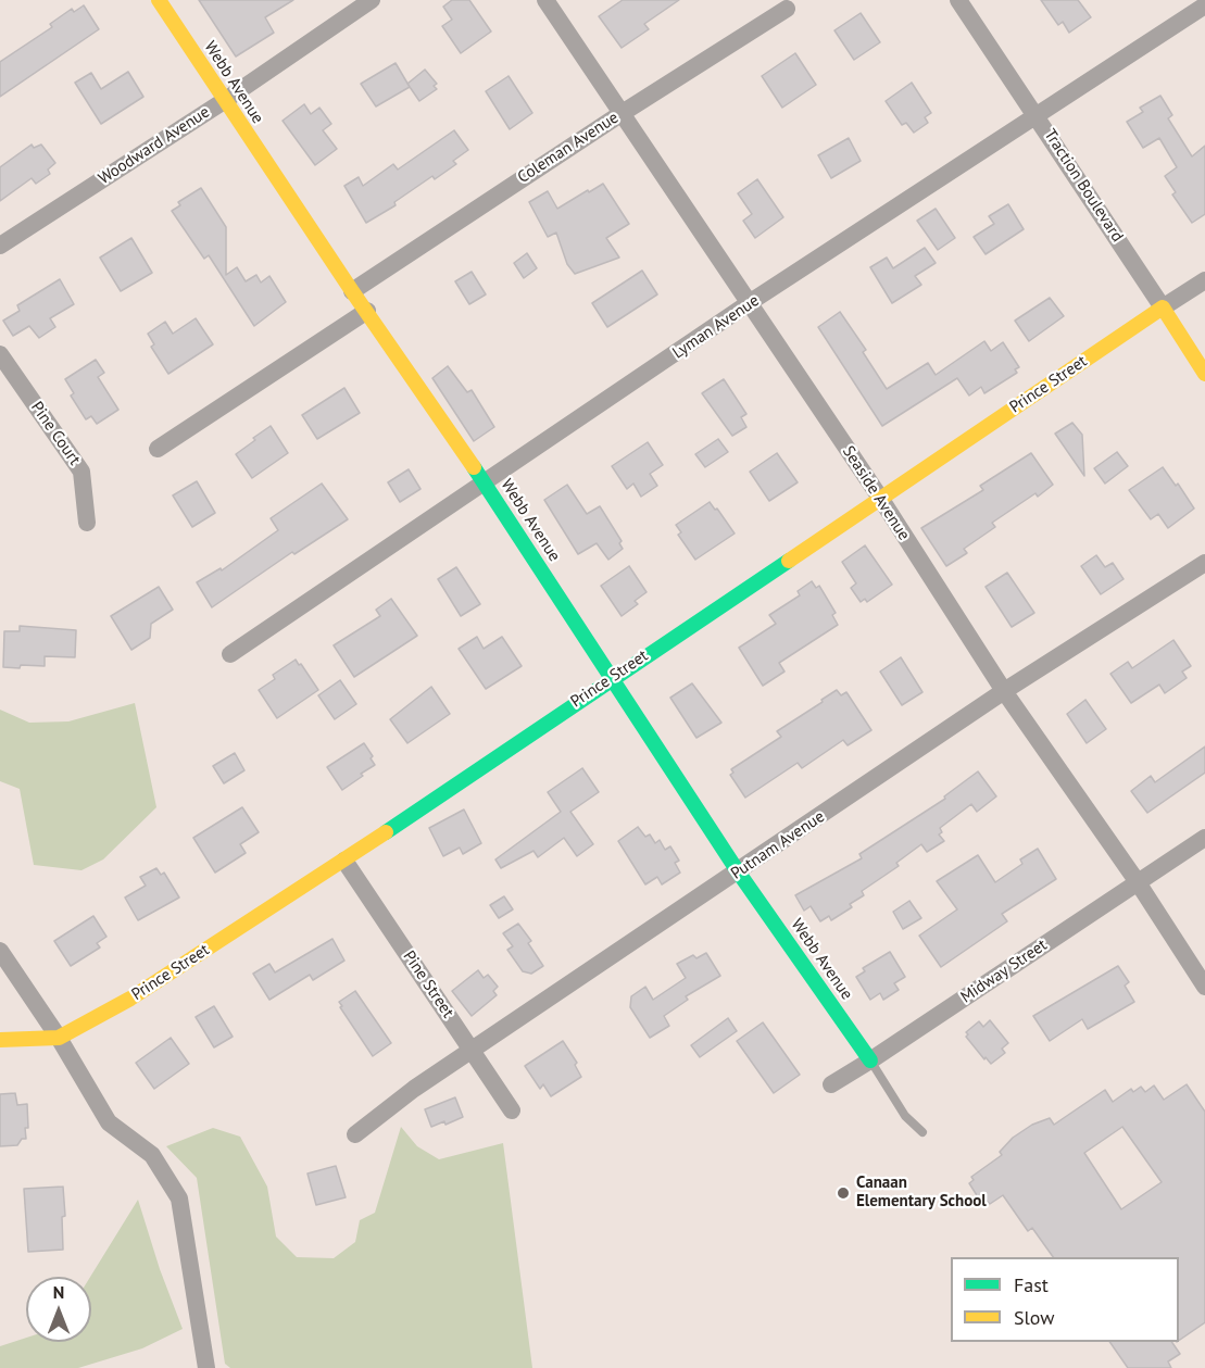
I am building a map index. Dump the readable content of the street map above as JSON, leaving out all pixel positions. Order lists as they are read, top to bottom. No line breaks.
{"streets":{"street":["Webb Avenue","Woodward Avenue","Coleman Avenue","Traction Boulevard","Lyman Avenue","Prince Street","Pine Court","Seaside Avenue","Putnam Avenue","Midway Street","Pine Street"]},"crossings":[["Webb Avenue","Woodward Avenue"],["Webb Avenue","Coleman Avenue"],["Webb Avenue","Lyman Avenue"],["Webb Avenue","Prince Street"],["Webb Avenue","Putnam Avenue"],["Webb Avenue","Midway Street"],["Coleman Avenue","Seaside Avenue"],["Traction Boulevard","Lyman Avenue"],["Traction Boulevard","Prince Street"],["Lyman Avenue","Seaside Avenue"],["Prince Street","Seaside Avenue"],["Prince Street","Pine Street"],["Seaside Avenue","Putnam Avenue"],["Seaside Avenue","Midway Street"],["Putnam Avenue","Pine Street"]],"places":["Canaan Elementary School"],"legend":["Fast","Slow"],"north":"top"}
